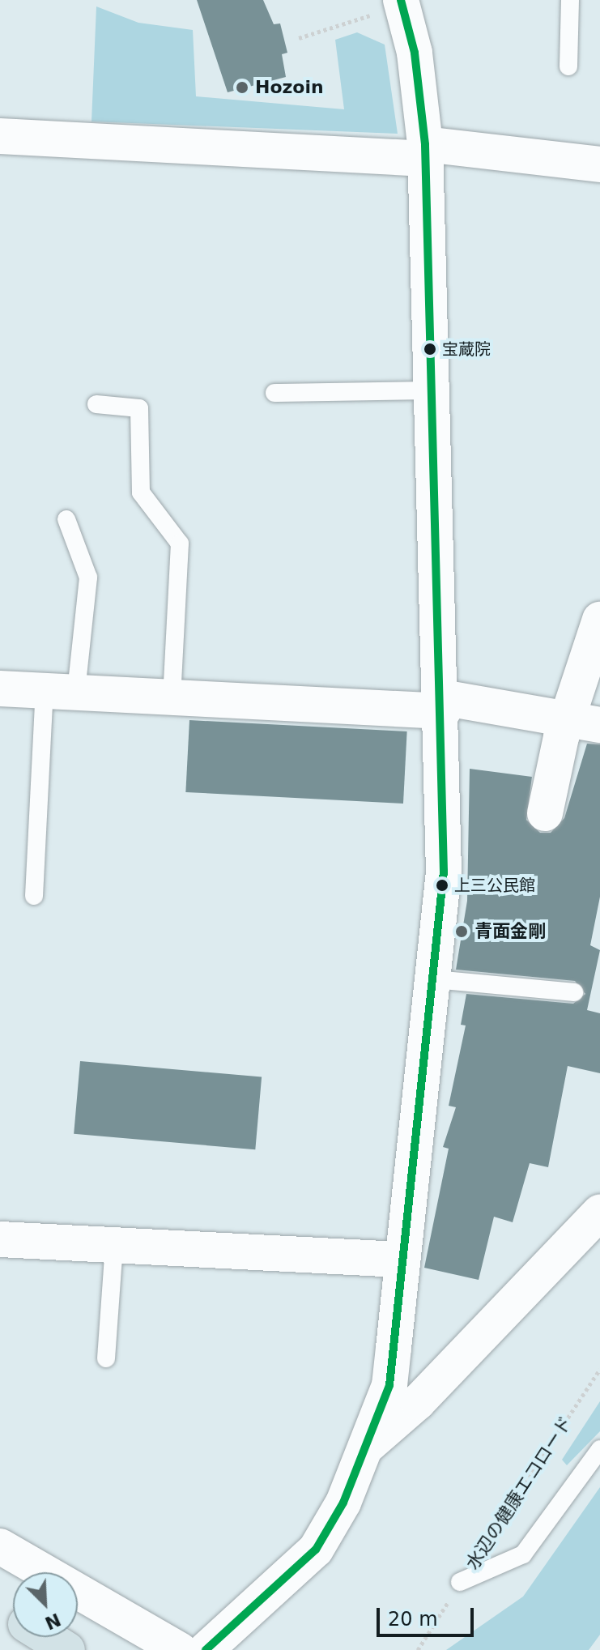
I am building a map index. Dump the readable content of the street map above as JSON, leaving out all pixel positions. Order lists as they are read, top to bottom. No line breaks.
{"streets":{"path":["水辺の健康エコロード"]},"places":["Hozoin","宝蔵院","上三公民館","青面金剛"],"scale_bar":"20 m","north":"bottom right"}
